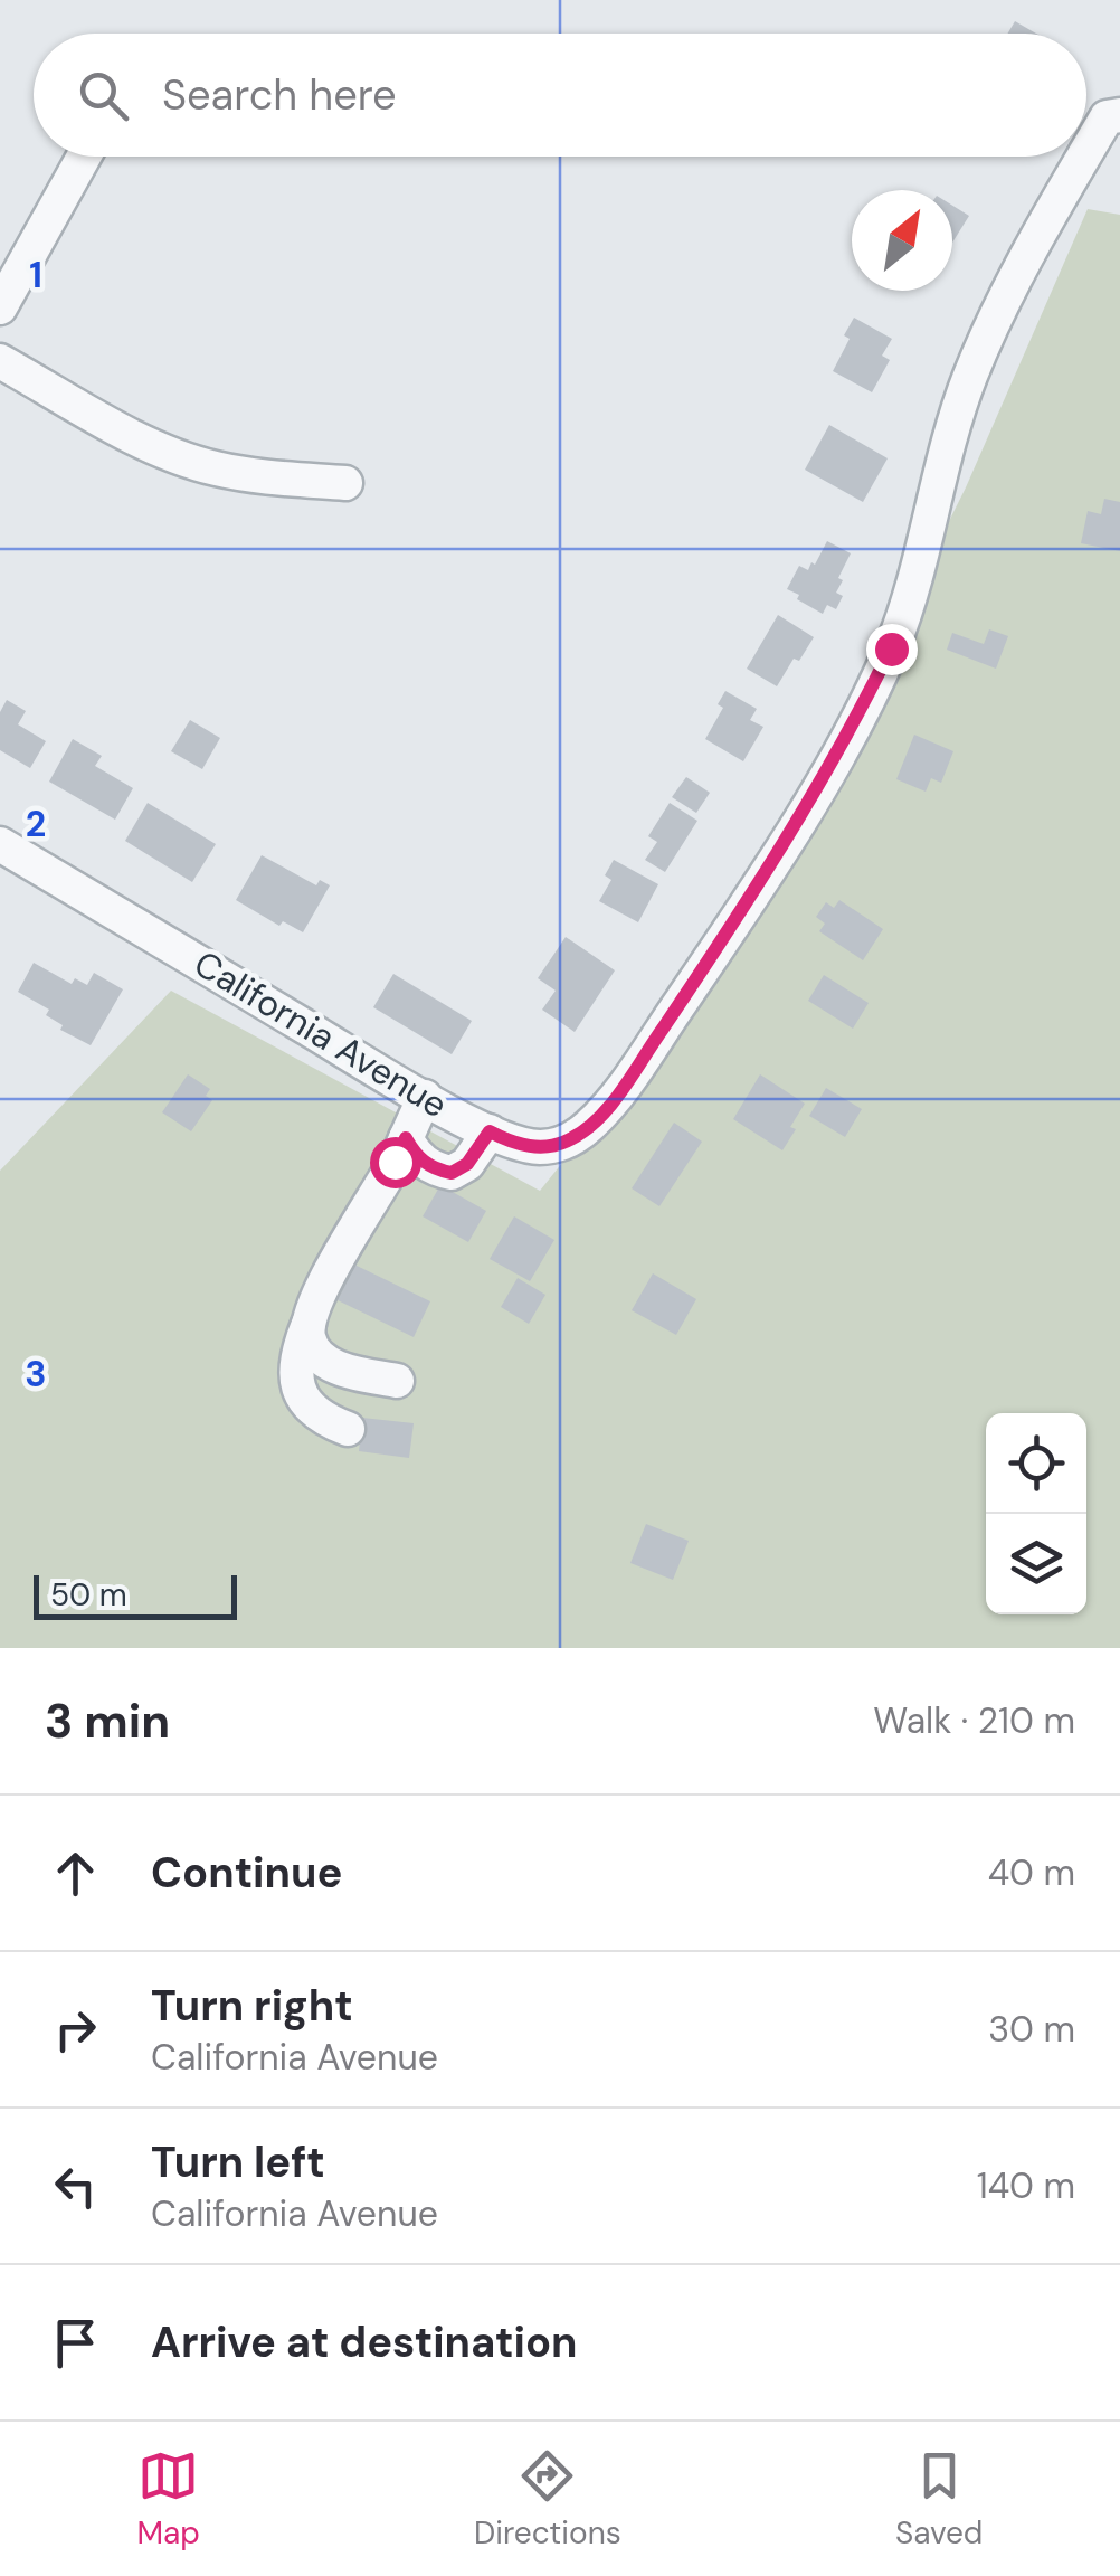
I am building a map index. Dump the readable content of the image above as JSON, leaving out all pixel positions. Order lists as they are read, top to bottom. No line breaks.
{"streets":{"street":["California Avenue"]},"scale_bar":"50 m","north":"top right","page":{"search":"Search here","scale":"50 m","heading":["3 min","Walk · 210 m"],"list":[["Continue","40 m"],["Turn right","California Avenue","30 m"],["Turn left","California Avenue","140 m"],"Arrive at destination"],"nav":["Map","Directions","Saved"]},"grid":{"rows":["1","2","3"]}}
